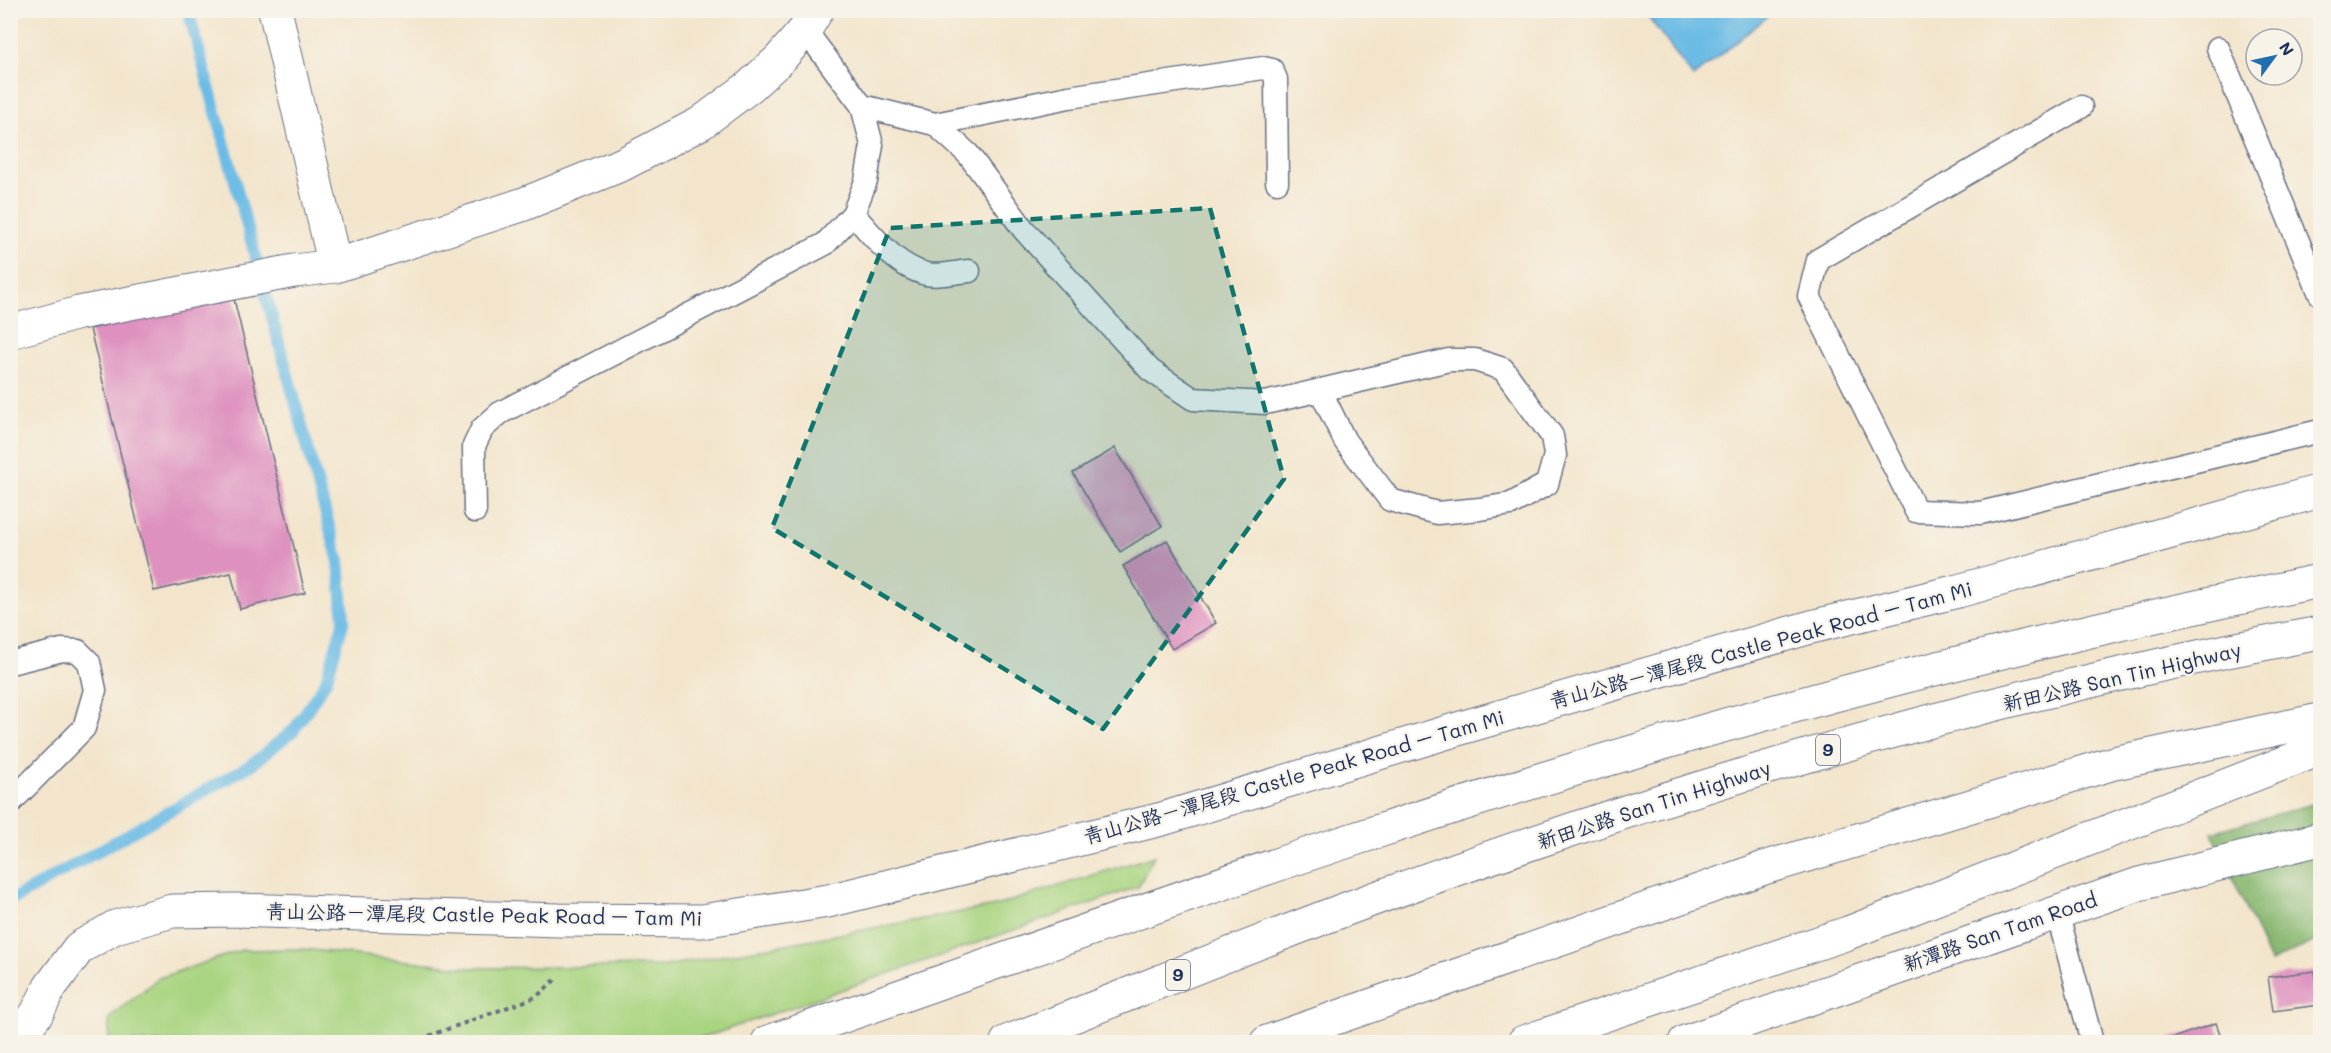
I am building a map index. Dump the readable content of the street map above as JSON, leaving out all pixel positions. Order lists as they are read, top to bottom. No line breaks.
{"streets":{"main road":["青山公路－潭尾段 Castle Peak Road – Tam Mi","新田公路 San Tin Highway","9","新潭路 San Tam Road"]},"north":"top right"}
